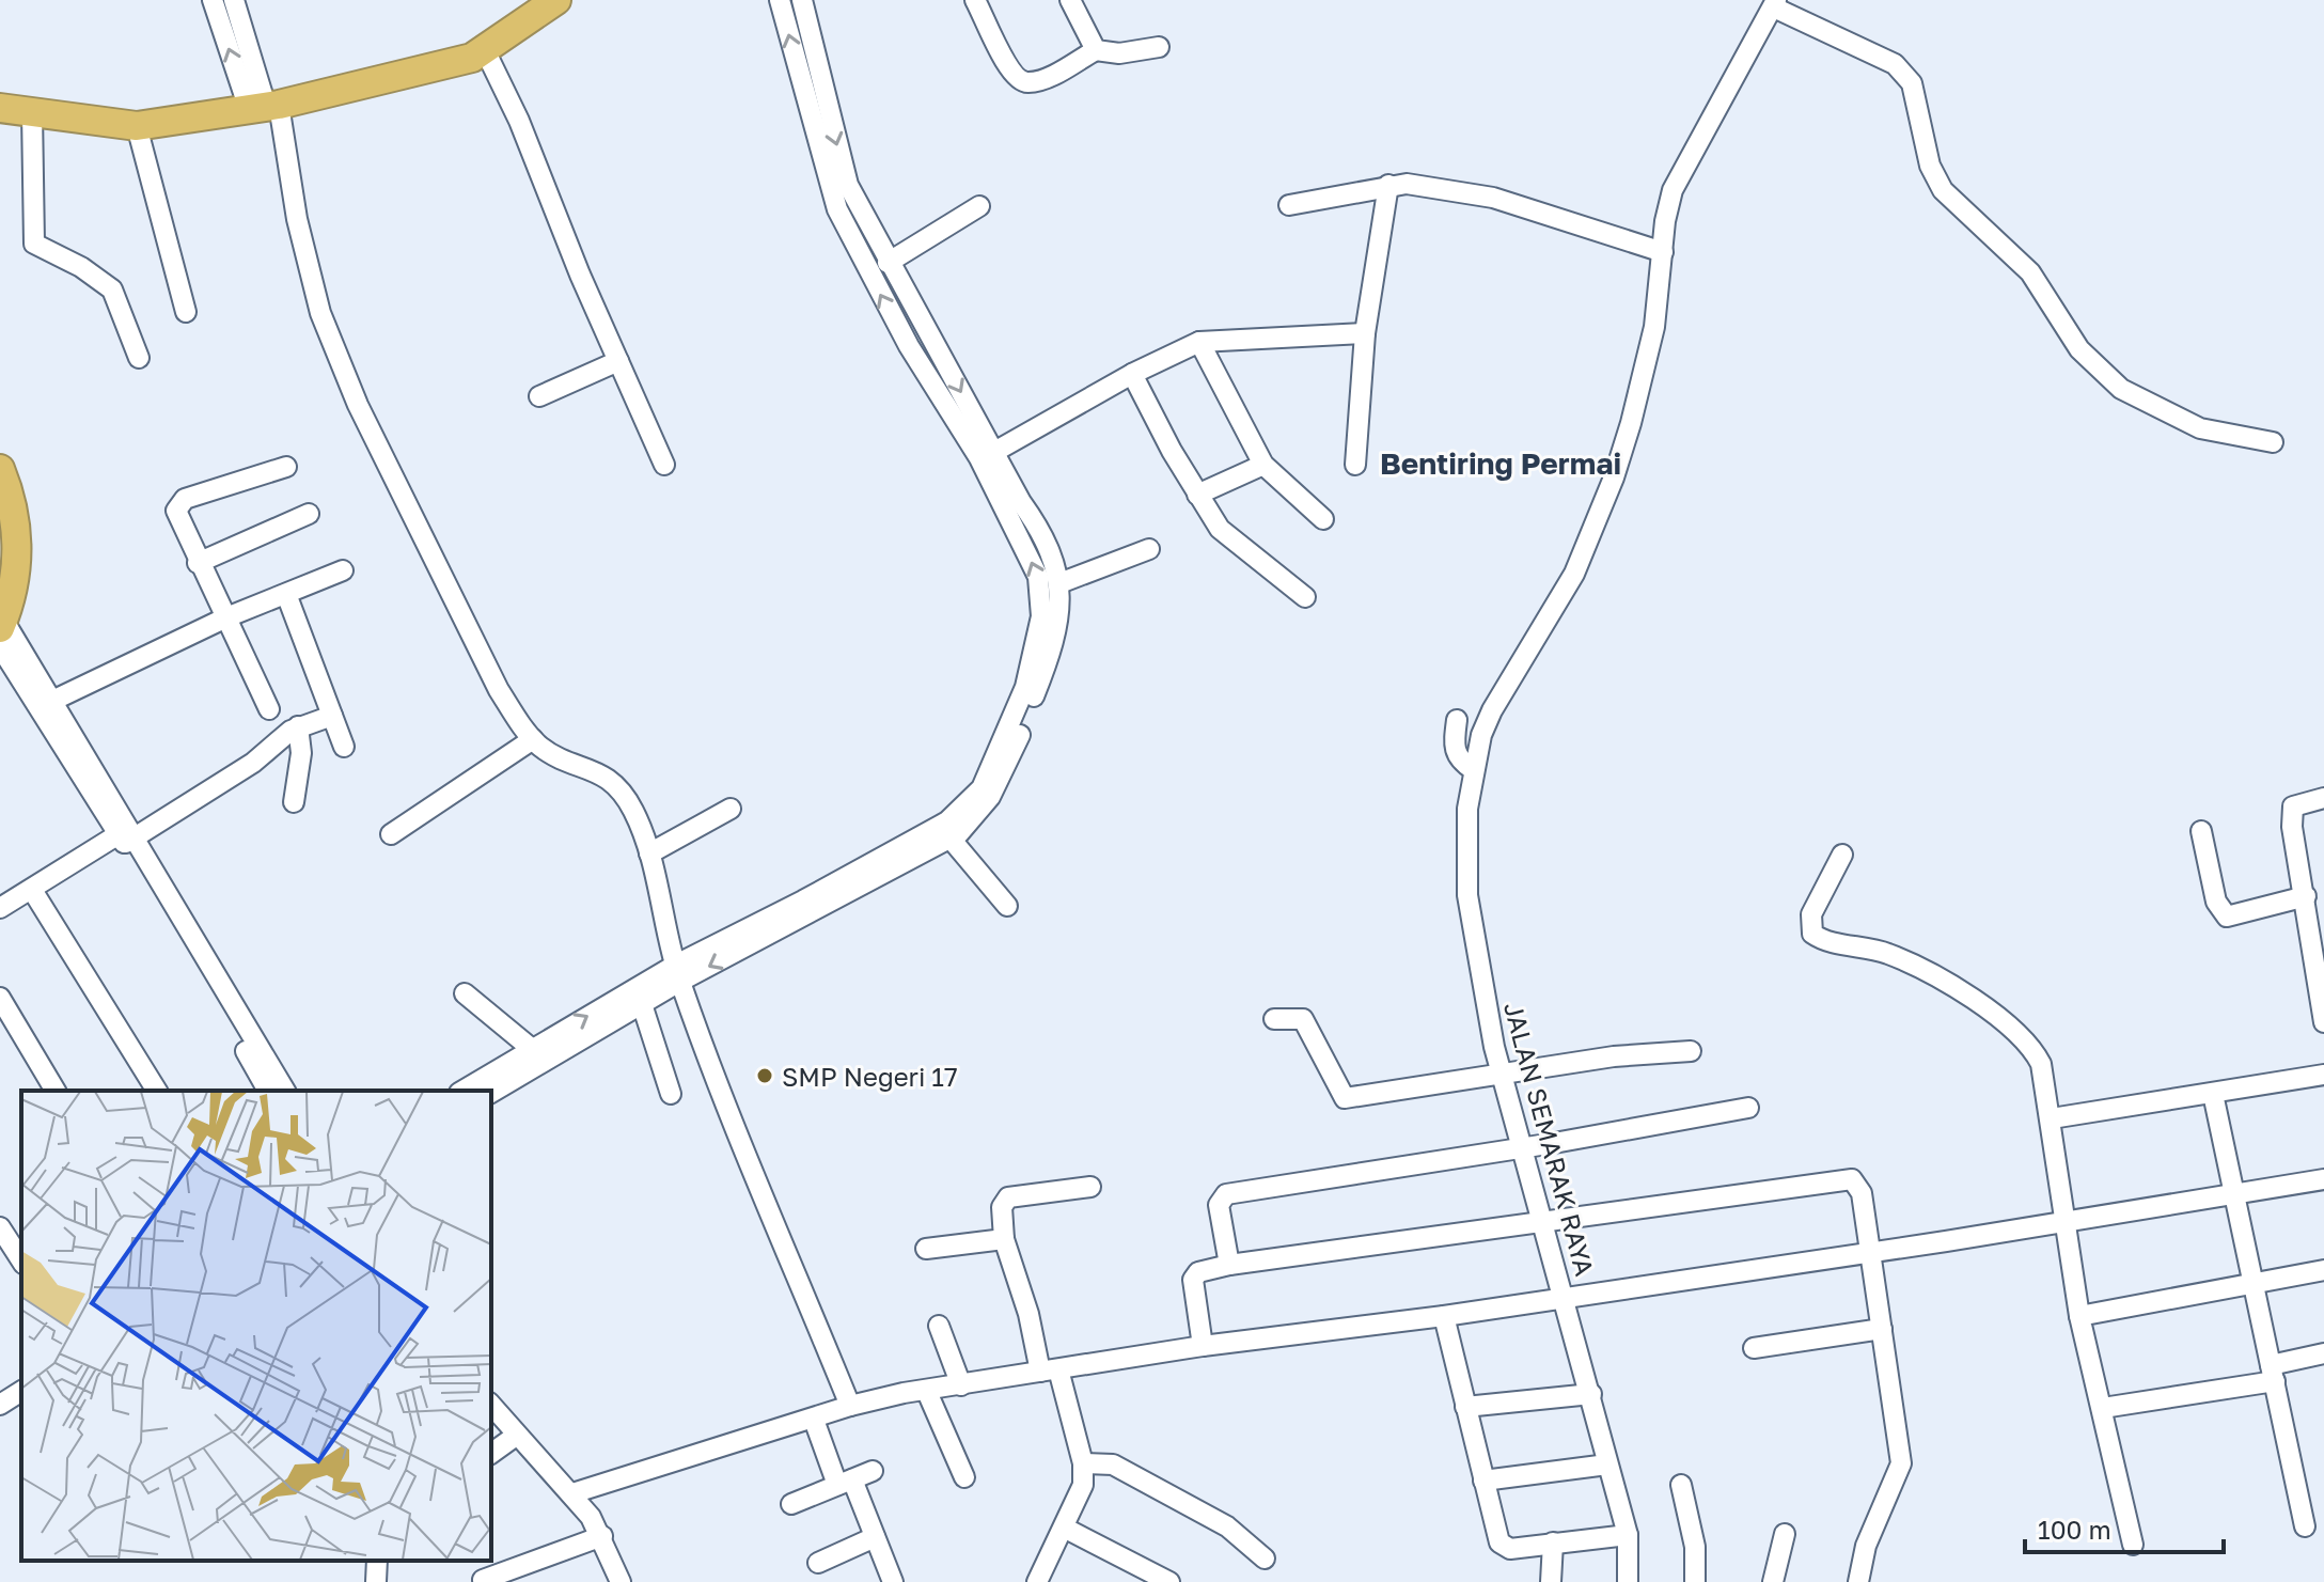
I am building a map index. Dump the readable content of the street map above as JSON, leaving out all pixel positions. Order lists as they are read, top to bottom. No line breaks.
{"streets":{"street":["JALAN SEMARAK RAYA"]},"districts":["Bentiring Permai"],"places":["SMP Negeri 17"],"scale_bar":"100 m"}
